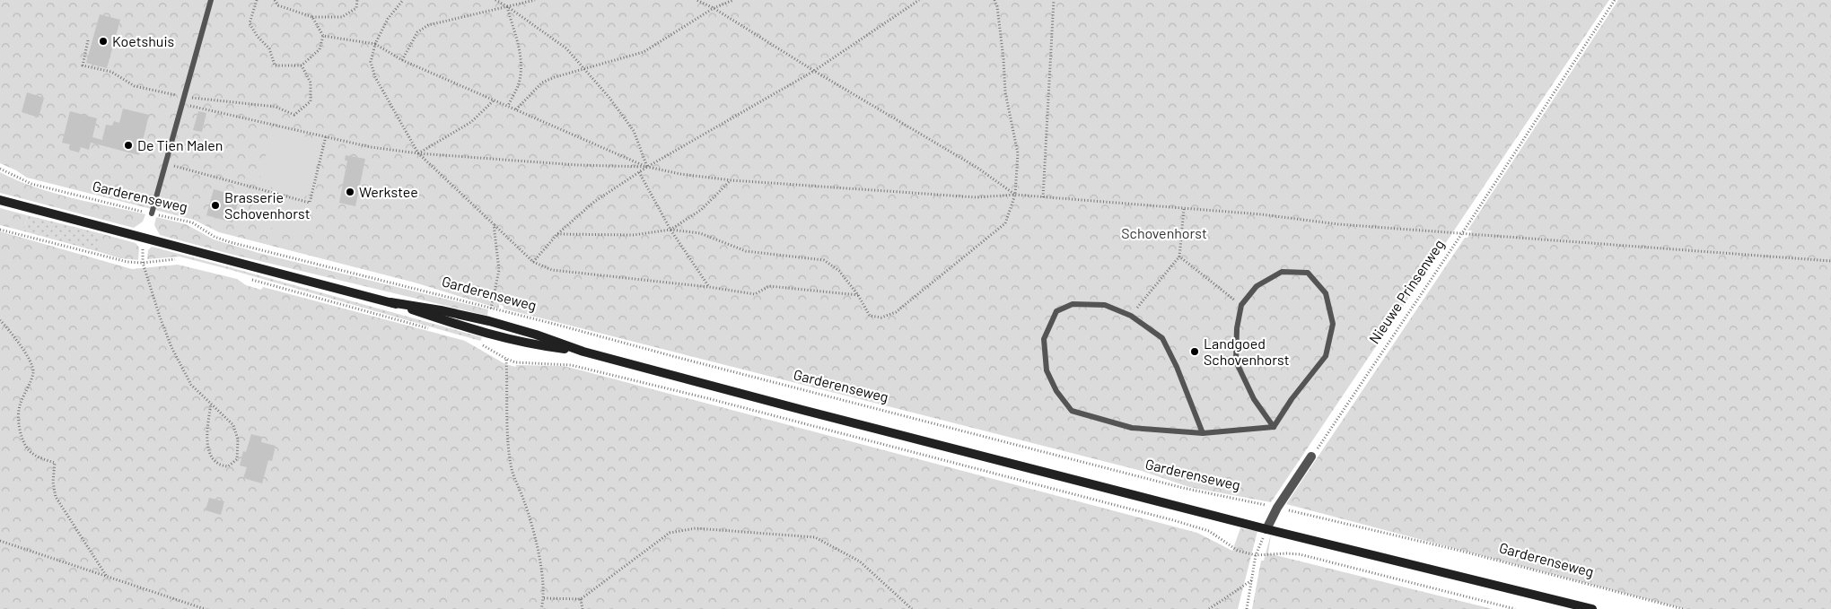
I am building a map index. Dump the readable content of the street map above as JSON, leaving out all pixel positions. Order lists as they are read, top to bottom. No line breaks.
{"streets":{"path":["Garderenseweg","Nieuwe Prinsenweg"]},"parks":["Schovenhorst"],"places":["Koetshuis","De Tien Malen","Werkstee","Brasserie Schovenhorst","Landgoed Schovenhorst"]}
